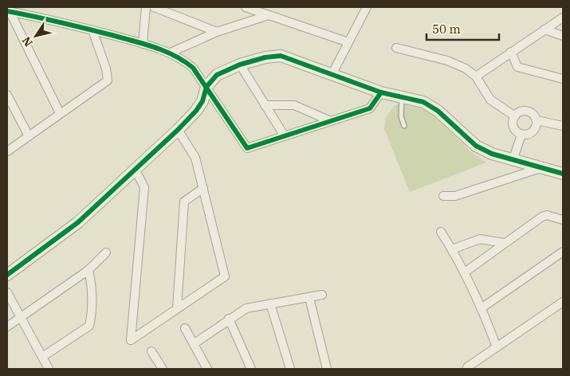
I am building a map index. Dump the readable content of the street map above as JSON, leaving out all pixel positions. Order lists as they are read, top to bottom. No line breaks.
{"scale_bar":"50 m","north":"bottom left"}
